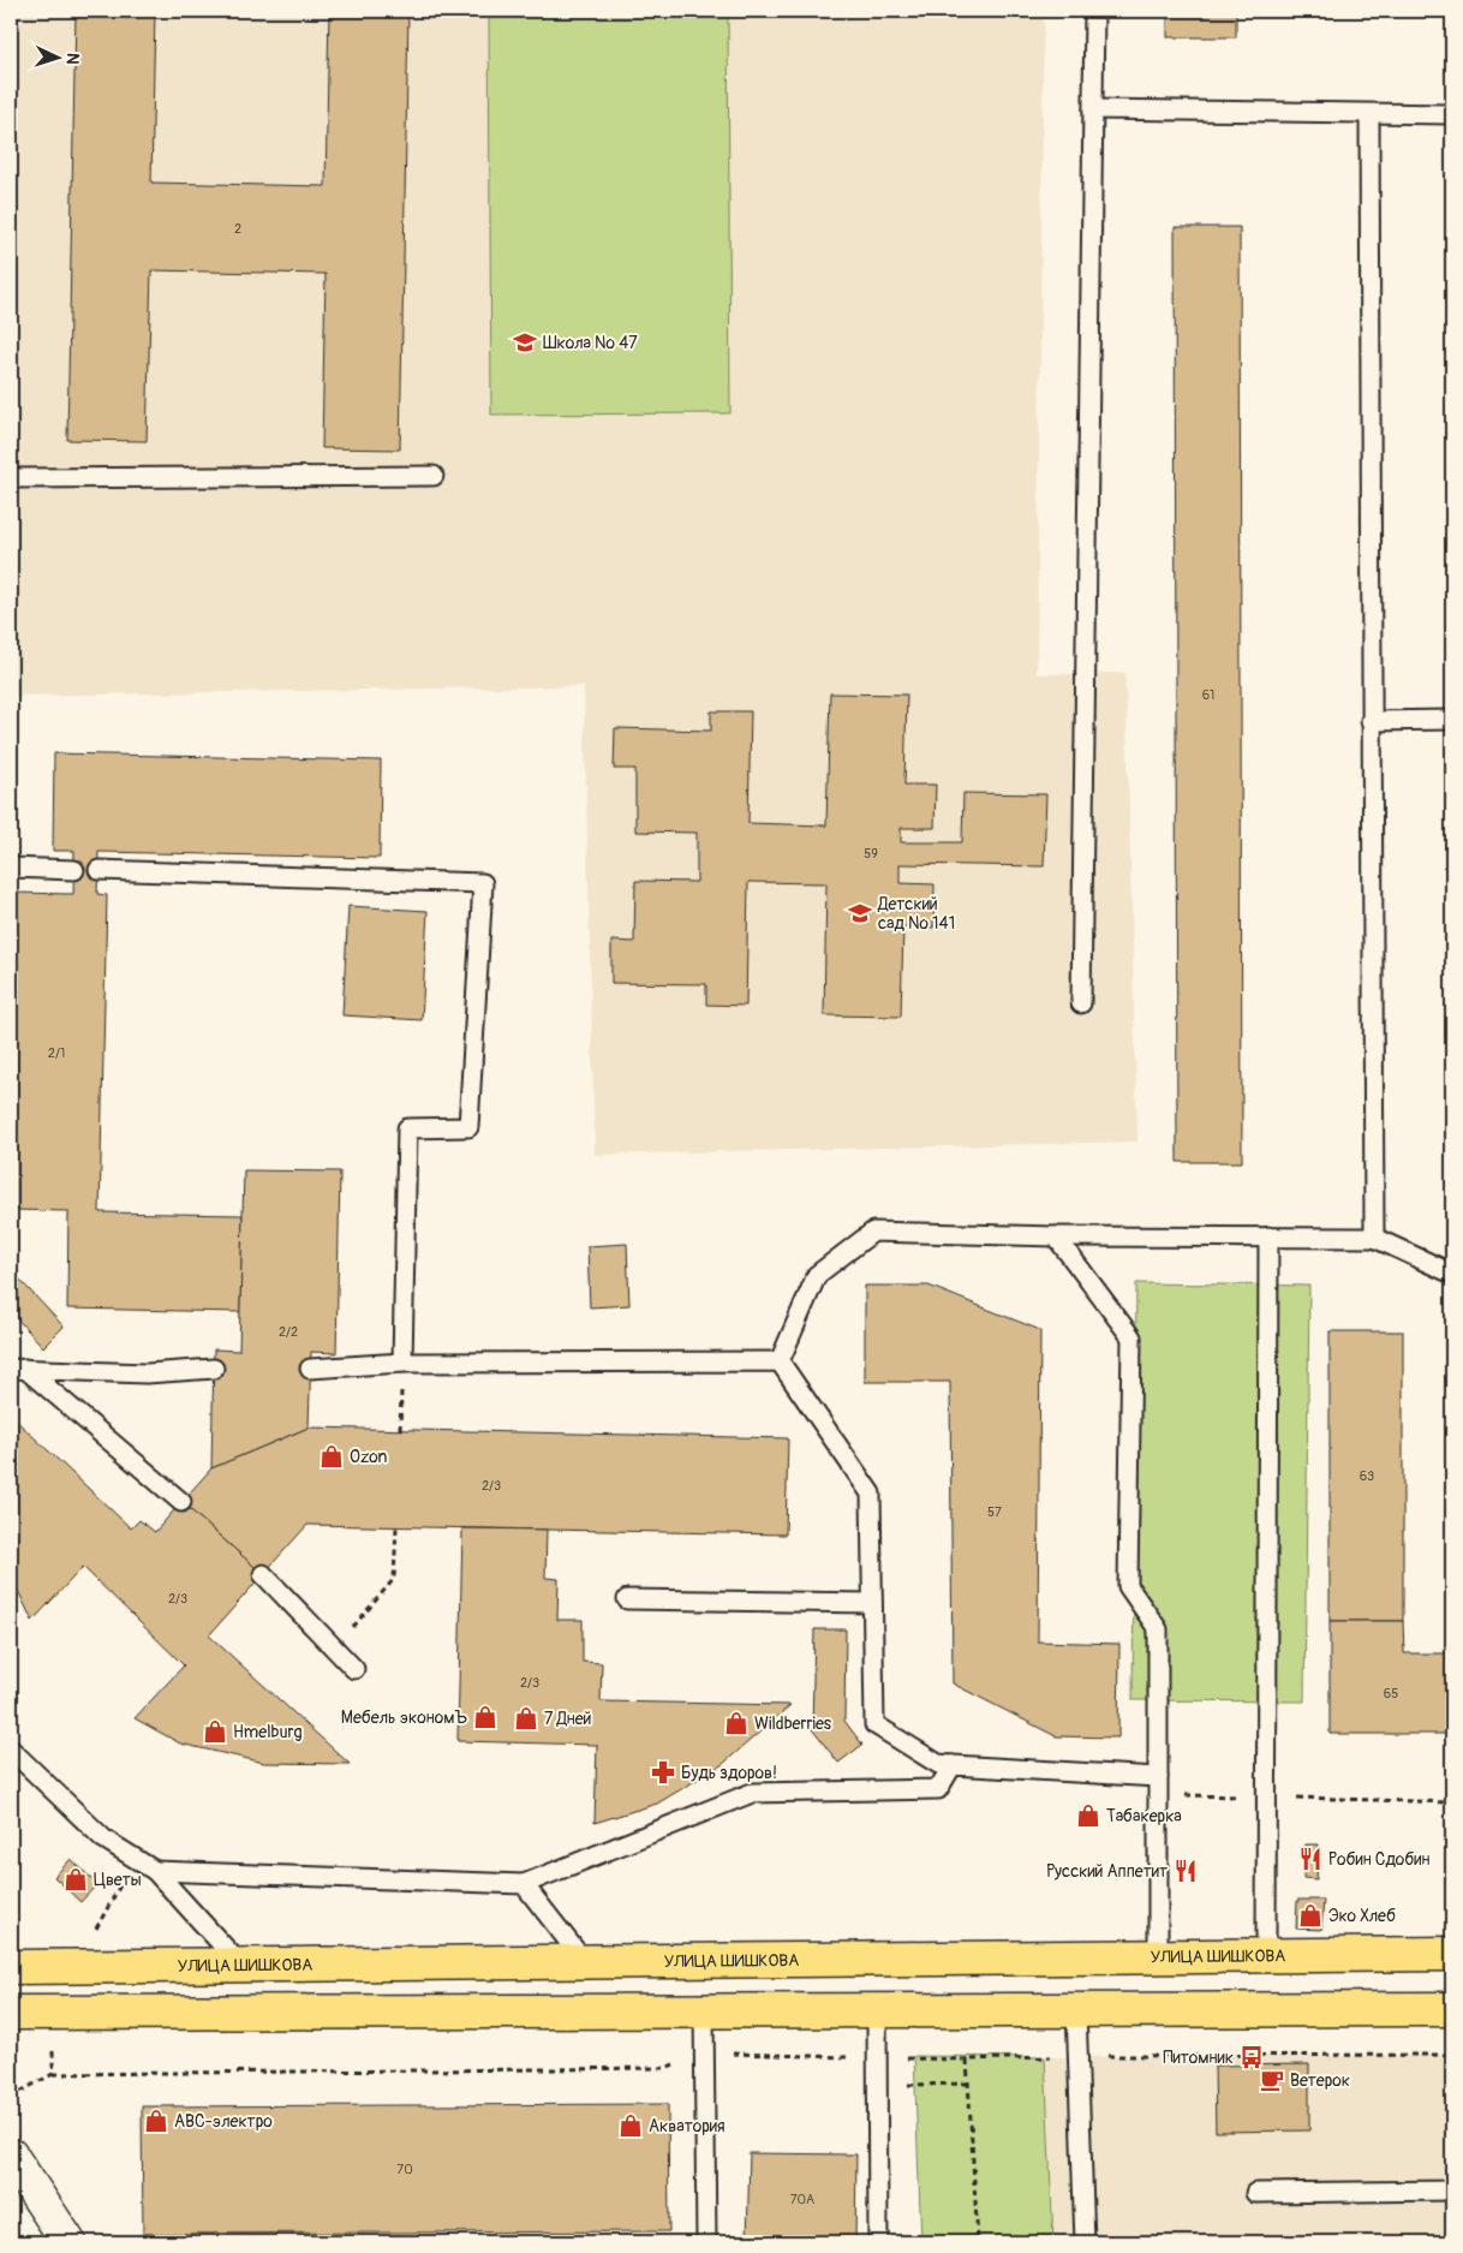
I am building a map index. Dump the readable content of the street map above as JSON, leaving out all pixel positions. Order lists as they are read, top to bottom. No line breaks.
{"streets":{"main road":["УЛИЦА ШИШКОВА"]},"places":{"school or university":["Школа № 47","Детский сад № 141"],"shop":["Ozon","Мебель экономЪ","7 Дней","Wildberries","Hmelburg","Табакерка","Цветы","Эко Хлеб","АВС-электро","Акватория"],"pharmacy":["Будь здоров!"],"restaurant":["Робин Сдобин","Русский Аппетит"],"bus stop":["Питомник"],"cafe":["Ветерок"]},"house_numbers":["2","61","59","2/1","2/2","63","2/3","57","2/3","2/3","65","70","70А"],"north":"right"}
